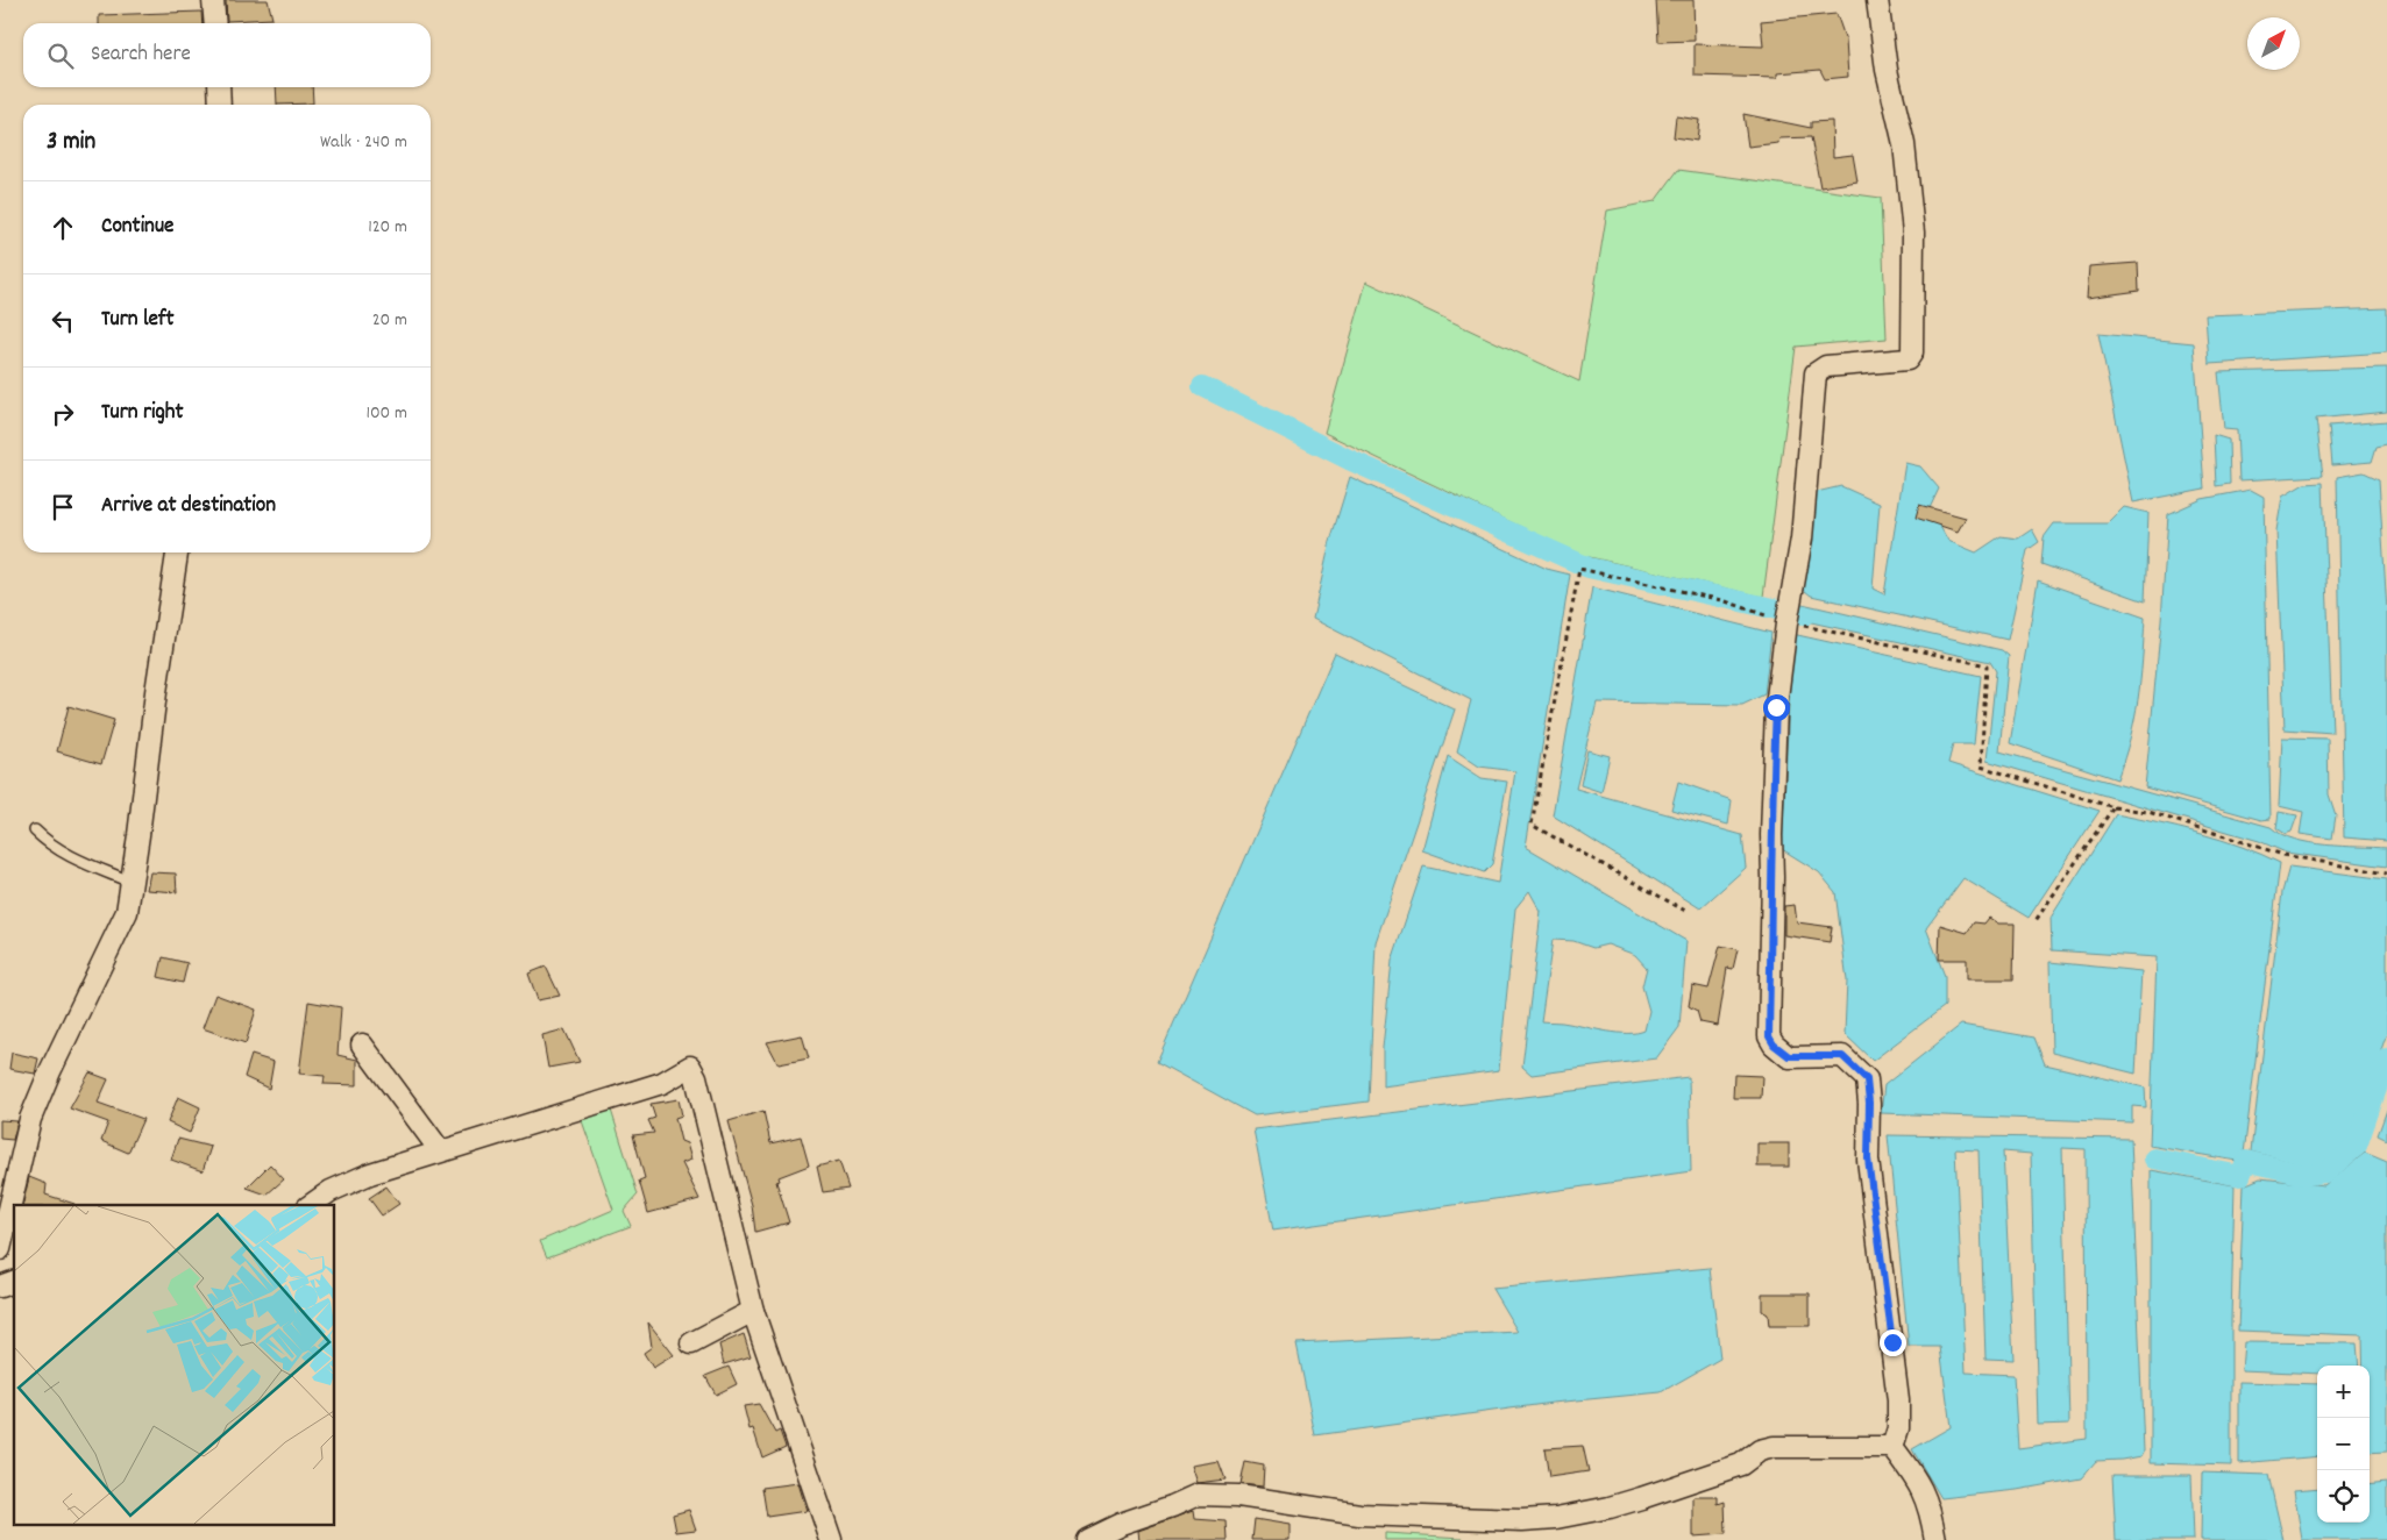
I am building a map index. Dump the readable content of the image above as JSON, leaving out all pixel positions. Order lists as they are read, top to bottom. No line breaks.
{"north":"top right","page":{"search":"Search here","heading":["3 min","Walk · 240 m"],"list":[["Continue","120 m"],["Turn left","20 m"],["Turn right","100 m"],"Arrive at destination"],"map_buttons":["+","−"]}}
